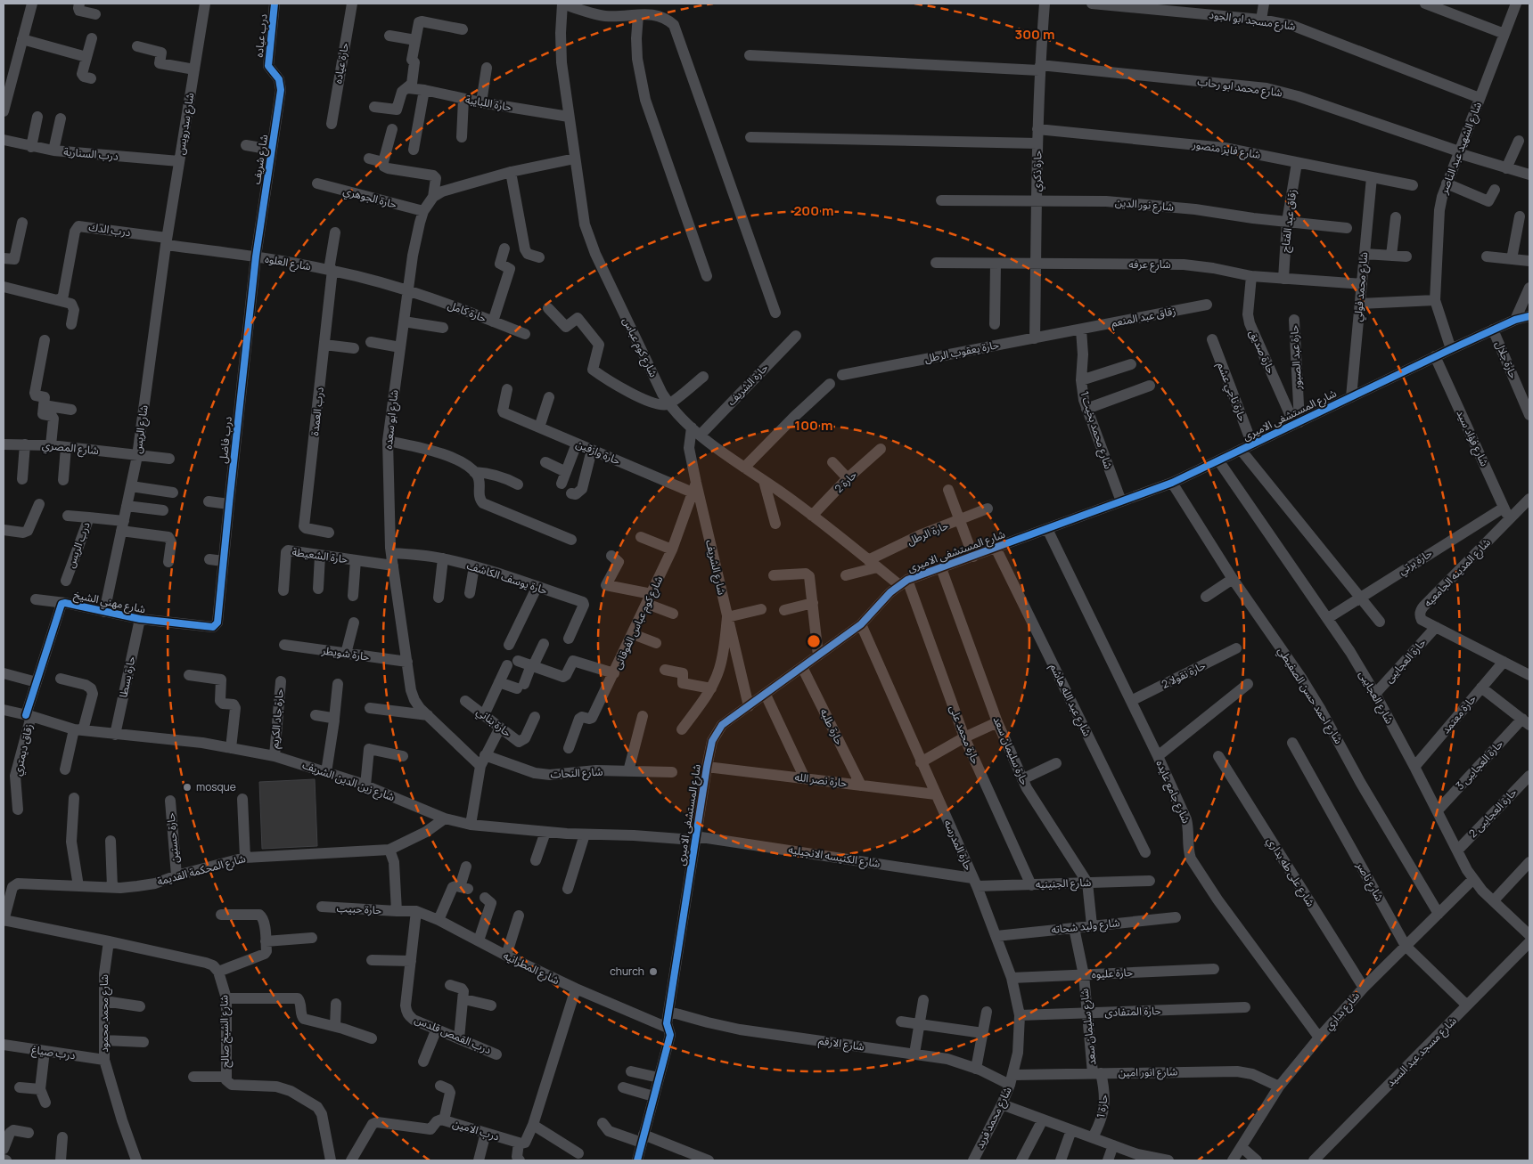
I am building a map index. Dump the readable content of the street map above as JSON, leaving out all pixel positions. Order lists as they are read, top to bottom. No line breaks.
{"streets":{"street":["شارع مسجد ابو الجود","درب عياده","حارة عياده","شارع محمد ابو رحاب","حارة اللبايبة","شارع سدرويس","شارع الشهيد عبد الناصر","شارع فايز منصور","درب السنارية","شارع شريف","حارة ذكري","حارة الجوهري","شارع نور الدين","زقاق عبد الفتاح","درب الدك","شارع العلوه","شارع عرفه","شارع محمد فولي","حارة كامل","زقاق عبد المنعم","شارع كوم عباس","حارة يعقوب الرطل","حارة صديق","حارة عبد الصبور","حارة جلال","حارة الشريف","حارة ناجي عشم","درب العمدة","شارع المستشفى الاميرى","شارع ابو سعده","شارع الريس","شارع محمد بخيت 1","شارع فؤاد سيد","درب فاضل","شارع المصري","حارة وازقين","حارة 2","حارة الرطل","درب الريس","حارة الشعيطة","حارة برتي","شارع الشريف","شارع المدينه الجامعيه","حارة يوسف الكاشف","شارع مهني الشيخ","شارع كوم عباس الفوقانى","حارة شويطر","حارة العجايبى","حارة نقولا 2","حارة بسطا","شارع احمد حسن الصفيطي","شارع العجايبى","شارع عبد الله هاشم","حارة معتمد","حارة جاد الكريم","حارة بناني","حارة طلبه","حارة محمد على","زقاق ديمتري","حارة سليمان سعد","حارة العجايبى 3","شارع النحات","حارة نصر الله","شارع زين الدين الشريف","شارع جامع عايده","حارة العجايبى 2","حارة حسنين","حارة المدرسه","شارع الكنيسه الانجيليه","شارع المحكمة القديمة","شارع على طه بداري","شارع ناصر","شارع الجنينيه","حارة حبيب","شارع وليد شحاته","شارع المطرانيه","حارة عليوه","شارع بداري","حارة المتفادى","شارع محمد محمود","شارع سليمان سعد","شارع الشيخ صالح","درب القمص قلدس","شارع الارقم","شارع مسجد عبد السيد","درب صياغ","شارع انور امين","حارة 1","شارع محمد فريد","درب الامين"]},"crossings":[["شارع مسجد ابو الجود","شارع الشهيد عبد الناصر"],["درب عياده","شارع شريف"],["شارع محمد ابو رحاب","شارع الشهيد عبد الناصر"],["شارع محمد ابو رحاب","حارة ذكري"],["حارة اللبايبة","شارع كوم عباس"],["شارع سدرويس","درب السنارية"],["شارع سدرويس","درب الدك"],["شارع سدرويس","شارع العلوه"],["شارع سدرويس","شارع الريس"],["شارع الشهيد عبد الناصر","شارع المستشفى الاميرى"],["شارع فايز منصور","حارة ذكري"],["شارع فايز منصور","زقاق عبد الفتاح"],["شارع فايز منصور","شارع محمد فولي"],["شارع شريف","شارع العلوه"],["شارع شريف","درب فاضل"],["حارة ذكري","شارع نور الدين"],["حارة ذكري","شارع عرفه"],["حارة ذكري","حارة يعقوب الرطل"],["حارة الجوهري","شارع ابو سعده"],["شارع نور الدين","زقاق عبد الفتاح"],["زقاق عبد الفتاح","شارع عرفه"],["درب الدك","شارع العلوه"],["درب الدك","شارع الريس"],["شارع العلوه","حارة كامل"],["شارع العلوه","درب العمدة"],["شارع العلوه","شارع ابو سعده"],["شارع العلوه","شارع الريس"],["شارع العلوه","درب فاضل"],["شارع عرفه","شارع محمد فولي"],["شارع عرفه","حارة صديق"],["شارع محمد فولي","شارع المستشفى الاميرى"],["حارة كامل","شارع ابو سعده"],["زقاق عبد المنعم","حارة يعقوب الرطل"],["زقاق عبد المنعم","شارع محمد بخيت 1"],["شارع كوم عباس","حارة الشريف"],["شارع كوم عباس","شارع المستشفى الاميرى"],["شارع كوم عباس","حارة 2"],["شارع كوم عباس","حارة الرطل"],["شارع كوم عباس","شارع الشريف"],["شارع كوم عباس","حارة محمد على"],["حارة يعقوب الرطل","شارع محمد بخيت 1"],["حارة صديق","حارة عبد الصبور"],["حارة صديق","شارع المستشفى الاميرى"],["حارة عبد الصبور","شارع المستشفى الاميرى"],["حارة جلال","شارع المستشفى الاميرى"],["حارة الشريف","شارع الشريف"],["حارة ناجي عشم","شارع المستشفى الاميرى"],["شارع المستشفى الاميرى","شارع محمد بخيت 1"],["شارع المستشفى الاميرى","شارع فؤاد سيد"],["شارع المستشفى الاميرى","شارع الشريف"],["شارع المستشفى الاميرى","شارع احمد حسن الصفيطي"],["شارع المستشفى الاميرى","شارع العجايبى"],["شارع المستشفى الاميرى","شارع عبد الله هاشم"],["شارع المستشفى الاميرى","حارة طلبه"],["شارع المستشفى الاميرى","حارة محمد على"],["شارع المستشفى الاميرى","حارة سليمان سعد"],["شارع المستشفى الاميرى","حارة نصر الله"],["شارع المستشفى الاميرى","شارع زين الدين الشريف"],["شارع المستشفى الاميرى","شارع جامع عايده"],["شارع المستشفى الاميرى","حارة المدرسه"],["شارع المستشفى الاميرى","شارع الكنيسه الانجيليه"],["شارع المستشفى الاميرى","شارع المطرانيه"],["شارع المستشفى الاميرى","شارع الارقم"],["شارع ابو سعده","حارة الشعيطة"],["شارع ابو سعده","حارة يوسف الكاشف"],["شارع ابو سعده","حارة شويطر"],["شارع الريس","شارع المصري"],["شارع الريس","درب الريس"],["شارع الريس","شارع مهني الشيخ"],["شارع فؤاد سيد","حارة برتي"],["شارع فؤاد سيد","شارع المدينه الجامعيه"],["درب فاضل","شارع مهني الشيخ"],["حارة وازقين","شارع الشريف"],["حارة وازقين","شارع كوم عباس الفوقانى"],["حارة برتي","شارع العجايبى"],["شارع الشريف","شارع كوم عباس الفوقانى"],["شارع المدينه الجامعيه","حارة العجايبى"],["شارع المدينه الجامعيه","حارة معتمد"],["شارع مهني الشيخ","حارة بسطا"],["شارع مهني الشيخ","زقاق ديمتري"],["شارع مهني الشيخ","شارع زين الدين الشريف"],["حارة العجايبى","شارع العجايبى"],["حارة نقولا 2","شارع جامع عايده"],["حارة بسطا","شارع زين الدين الشريف"],["شارع احمد حسن الصفيطي","شارع بداري"],["شارع العجايبى","حارة معتمد"],["شارع العجايبى","حارة العجايبى 3"],["شارع العجايبى","حارة العجايبى 2"],["شارع العجايبى","شارع بداري"],["حارة جاد الكريم","شارع زين الدين الشريف"],["حارة طلبه","حارة نصر الله"],["حارة محمد على","شارع الجنينيه"],["زقاق ديمتري","شارع زين الدين الشريف"],["حارة سليمان سعد","شارع الجنينيه"],["حارة سليمان سعد","شارع وليد شحاته"],["حارة نصر الله","حارة المدرسه"],["شارع زين الدين الشريف","شارع الكنيسه الانجيليه"],["شارع زين الدين الشريف","شارع المحكمة القديمة"],["شارع جامع عايده","شارع بداري"],["حارة حسنين","شارع المحكمة القديمة"],["حارة المدرسه","شارع الكنيسه الانجيليه"],["حارة المدرسه","شارع الجنينيه"],["حارة المدرسه","شارع وليد شحاته"],["حارة المدرسه","حارة عليوه"],["حارة المدرسه","حارة المتفادى"],["حارة المدرسه","شارع الارقم"],["حارة المدرسه","شارع انور امين"],["حارة المدرسه","شارع محمد فريد"],["شارع الكنيسه الانجيليه","شارع الجنينيه"],["شارع على طه بداري","شارع بداري"],["شارع ناصر","شارع بداري"],["شارع ناصر","شارع مسجد عبد السيد"],["حارة حبيب","شارع المطرانيه"],["شارع وليد شحاته","شارع سليمان سعد"],["شارع المطرانيه","درب القمص قلدس"],["حارة عليوه","شارع سليمان سعد"],["شارع بداري","شارع انور امين"],["حارة المتفادى","شارع سليمان سعد"],["شارع محمد محمود","درب صياغ"],["شارع سليمان سعد","شارع انور امين"],["شارع سليمان سعد","حارة 1"],["شارع الارقم","شارع انور امين"],["شارع الارقم","شارع محمد فريد"],["شارع انور امين","حارة 1"],["شارع انور امين","شارع محمد فريد"]],"places":["mosque","church"],"rings":["300 m","200 m","100 m"]}
